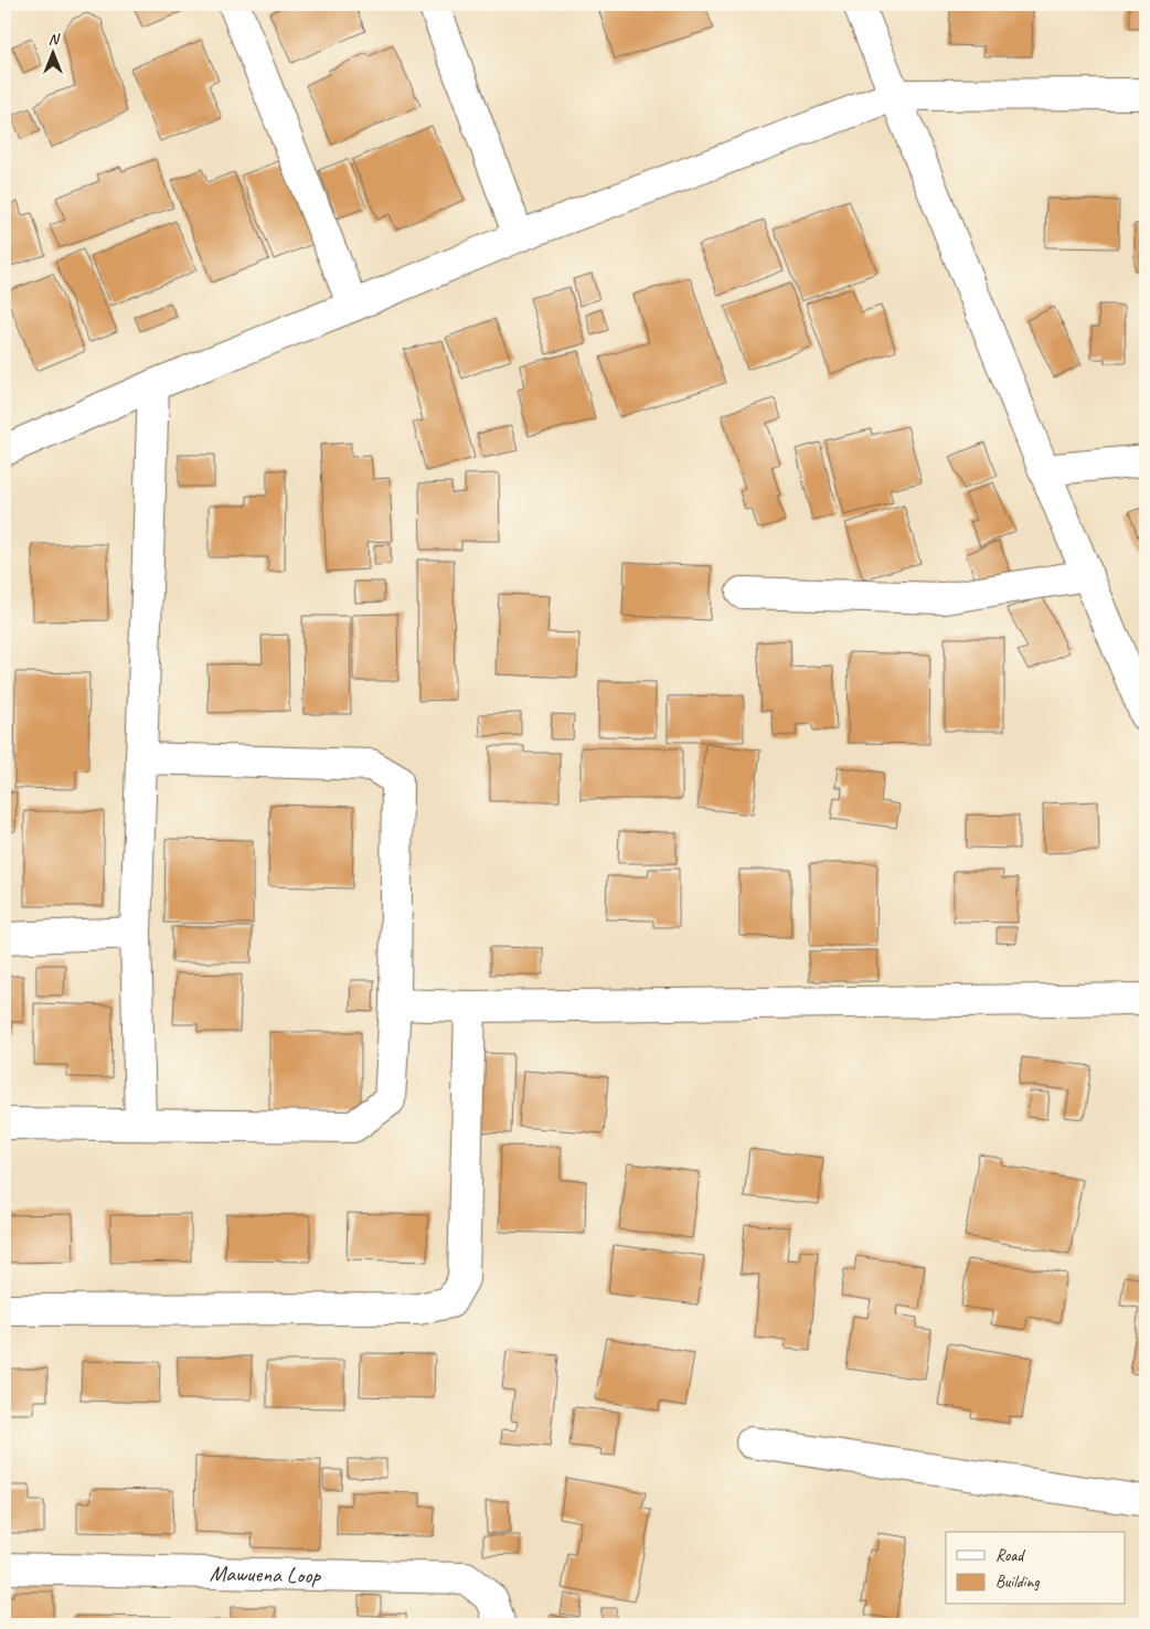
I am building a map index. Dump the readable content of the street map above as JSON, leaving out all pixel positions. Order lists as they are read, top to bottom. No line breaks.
{"streets":{"street":["Mawuena Loop"]},"legend":["Road","Building"],"north":"top"}
